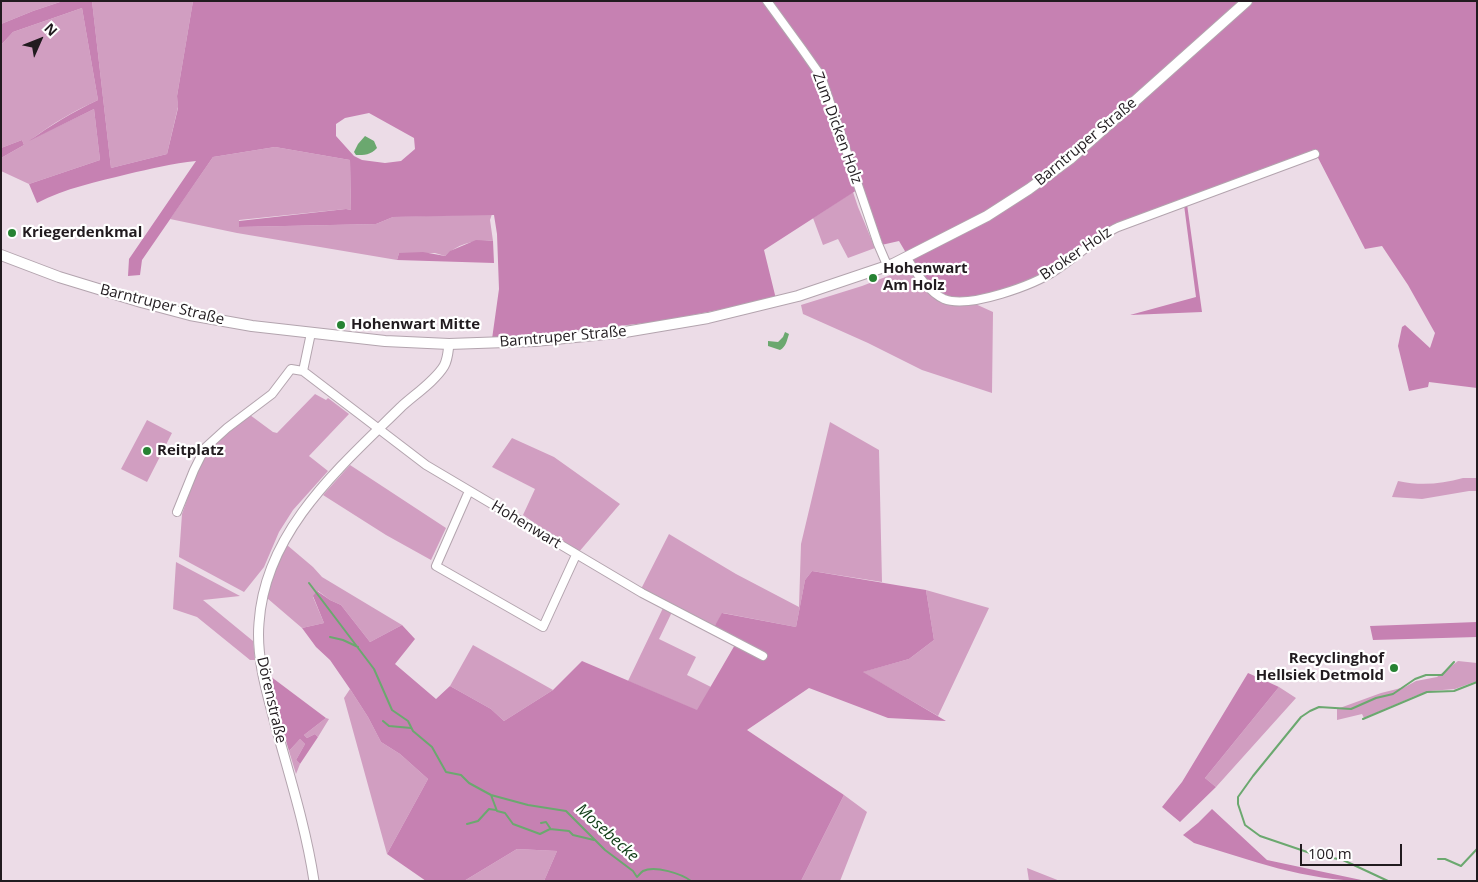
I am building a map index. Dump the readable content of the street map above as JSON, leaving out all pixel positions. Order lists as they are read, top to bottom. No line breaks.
{"streets":{"main road":["Barntruper Straße"],"street":["Zum Dicken Holz","Broker Holz","Hohenwart","Dörenstraße"]},"crossings":[["Zum Dicken Holz","Barntruper Straße"],["Barntruper Straße","Broker Holz"],["Barntruper Straße","Dörenstraße"],["Hohenwart","Dörenstraße"]],"water":["Mosebecke"],"places":["Kriegerdenkmal","Hohenwart Am Holz","Hohenwart Mitte","Reitplatz","Recyclinghof Hellsiek Detmold"],"scale_bar":"100 m","north":"top right"}
